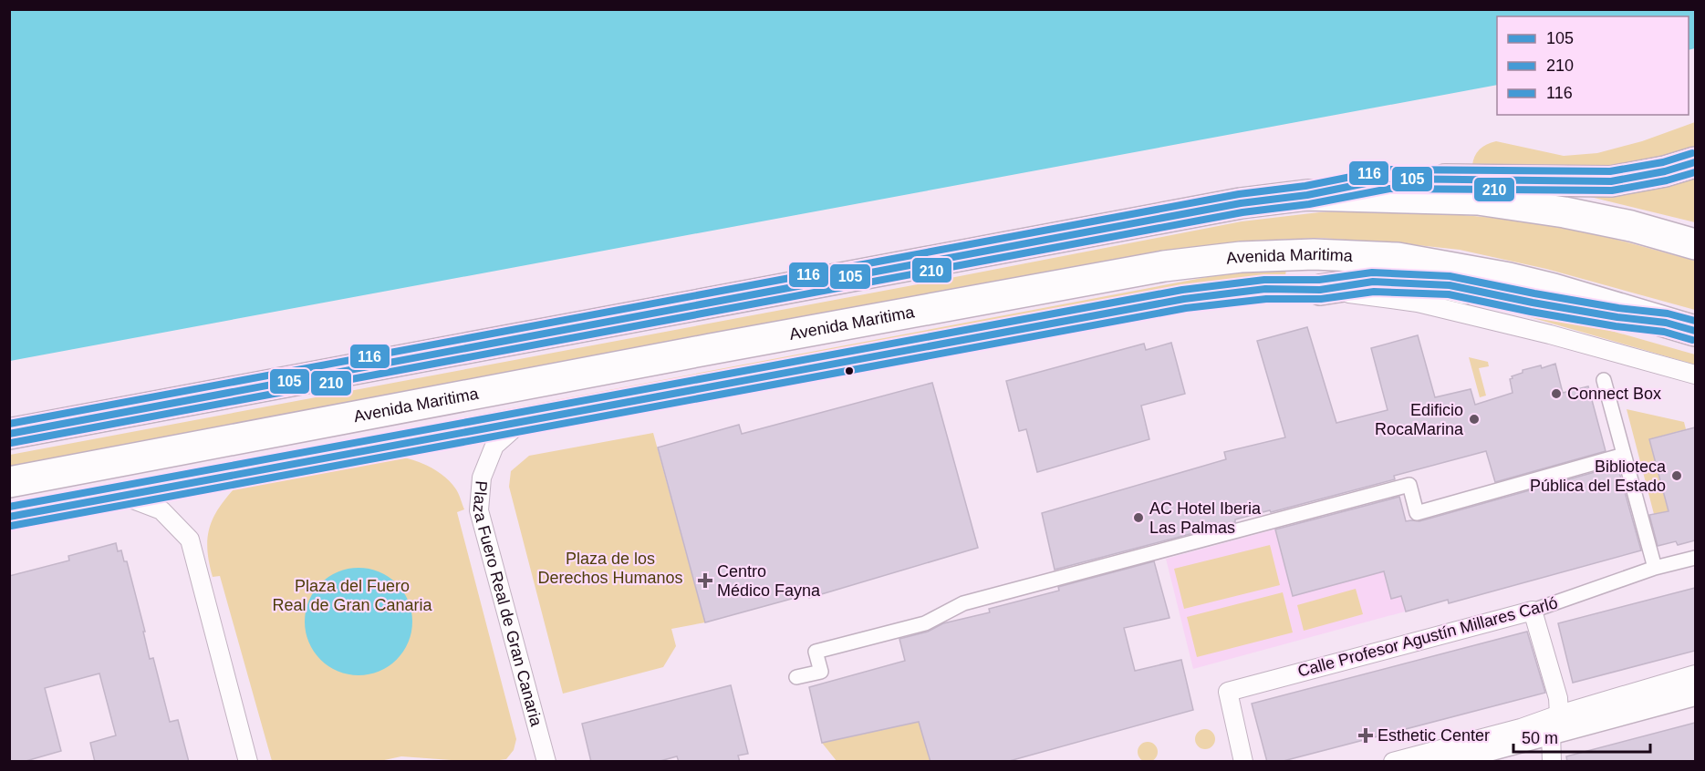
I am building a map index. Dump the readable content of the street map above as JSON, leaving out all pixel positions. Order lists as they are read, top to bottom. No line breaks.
{"streets":{"highway":["Avenida Maritima"],"street":["Plaza Fuero Real de Gran Canaria","Calle Profesor Agustín Millares Carló"]},"parks":["Plaza de los Derechos Humanos","Plaza del Fuero Real de Gran Canaria"],"places":{"other":["Connect Box","Edificio RocaMarina","Biblioteca Pública del Estado","AC Hotel Iberia Las Palmas"],"health":["Centro Médico Fayna","Esthetic Center"]},"lines":["transit line 116","transit line 105","transit line 210"],"legend":["105","210","116"],"scale_bar":"50 m"}
